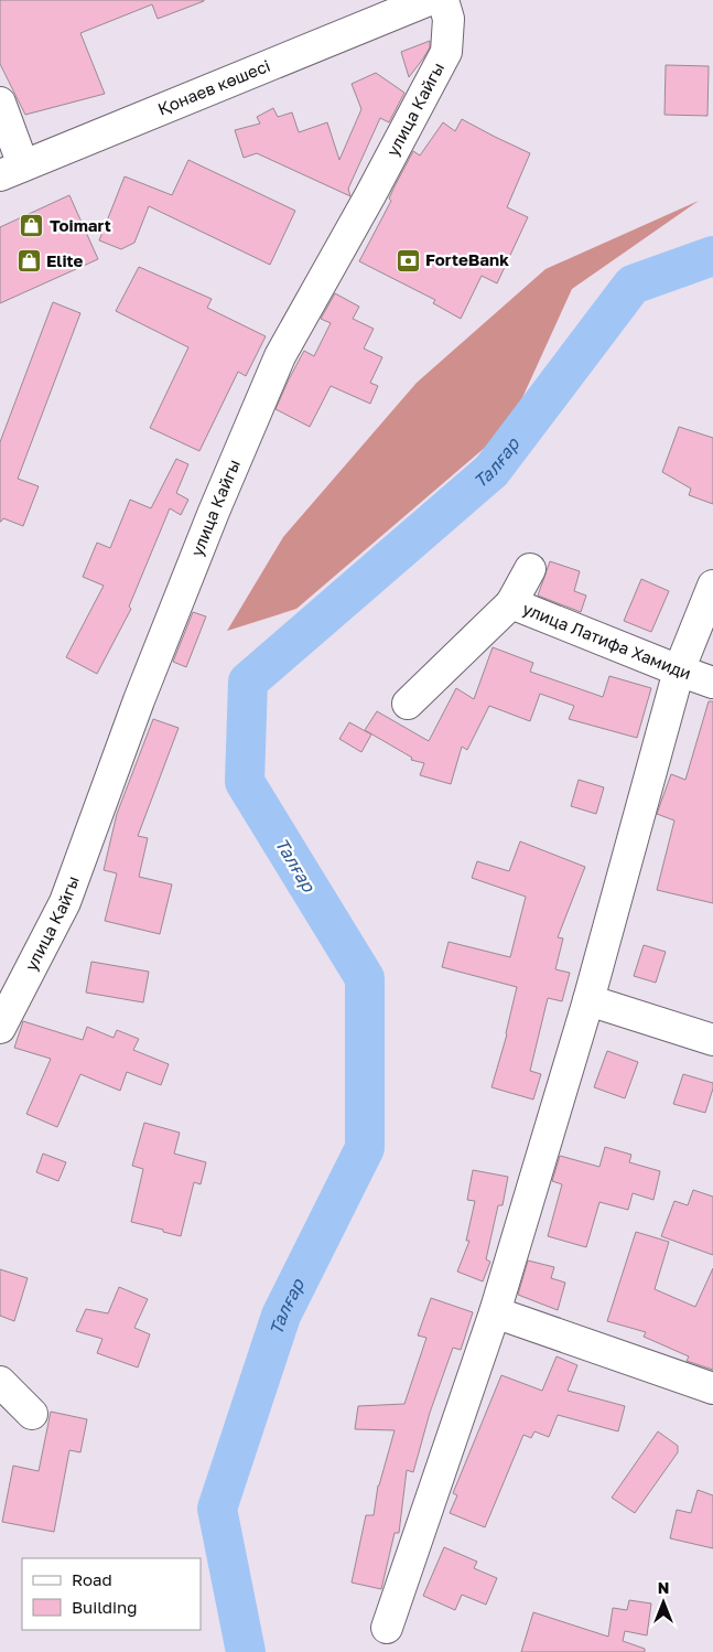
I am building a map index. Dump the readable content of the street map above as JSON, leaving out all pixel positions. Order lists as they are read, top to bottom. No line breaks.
{"streets":{"street":["Қонаев көшесі","улица Кайгы","улица Латифа Хамиди"]},"water":["Талғар"],"places":{"shop":["Toimart","Elite"],"bank":["ForteBank"]},"legend":["Road","Building"],"north":"top"}
